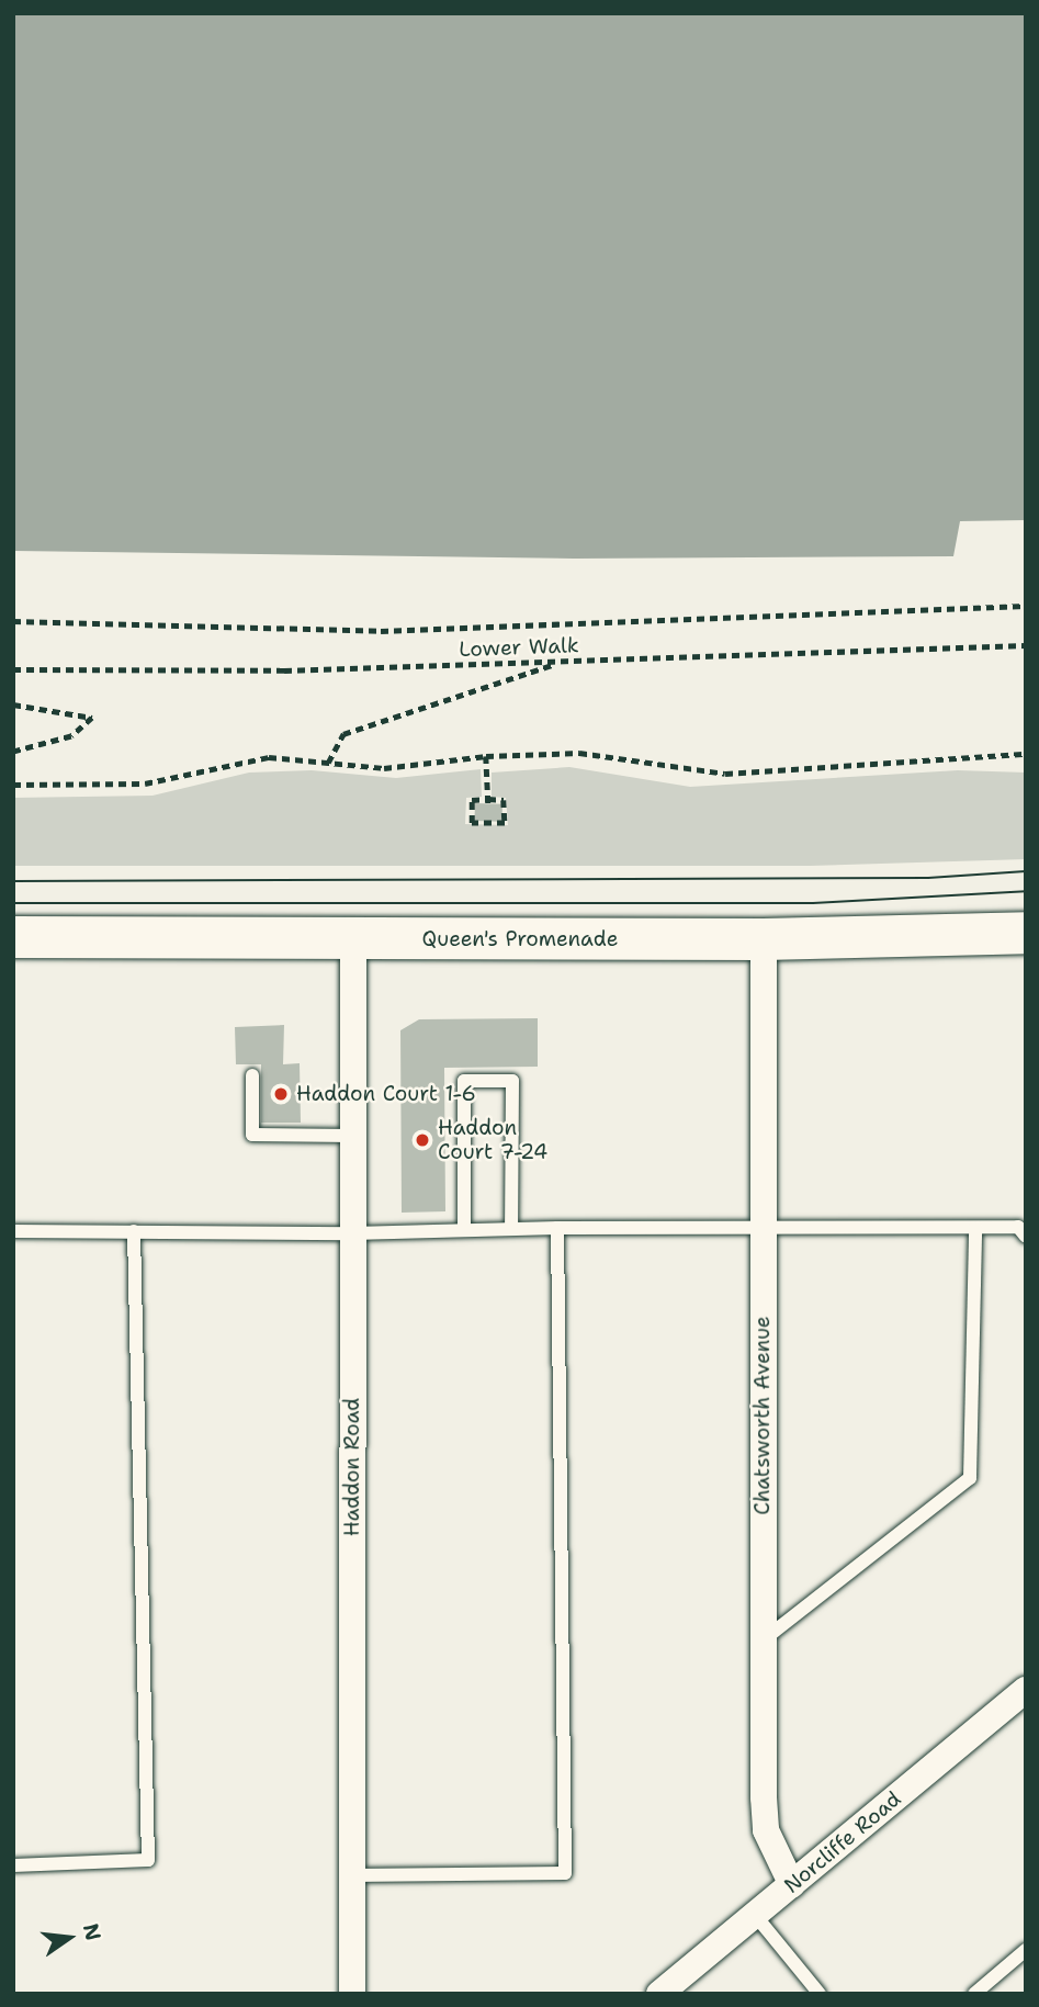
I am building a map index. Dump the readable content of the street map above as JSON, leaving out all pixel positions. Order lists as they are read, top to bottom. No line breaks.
{"streets":{"main road":["Queen's Promenade"],"street":["Chatsworth Avenue","Haddon Road","Norcliffe Road"],"path":["Lower Walk"]},"crossings":[["Queen's Promenade","Chatsworth Avenue"],["Queen's Promenade","Haddon Road"],["Chatsworth Avenue","Norcliffe Road"]],"places":["Haddon Court 1-6","Haddon Court 7-24"],"north":"right"}
